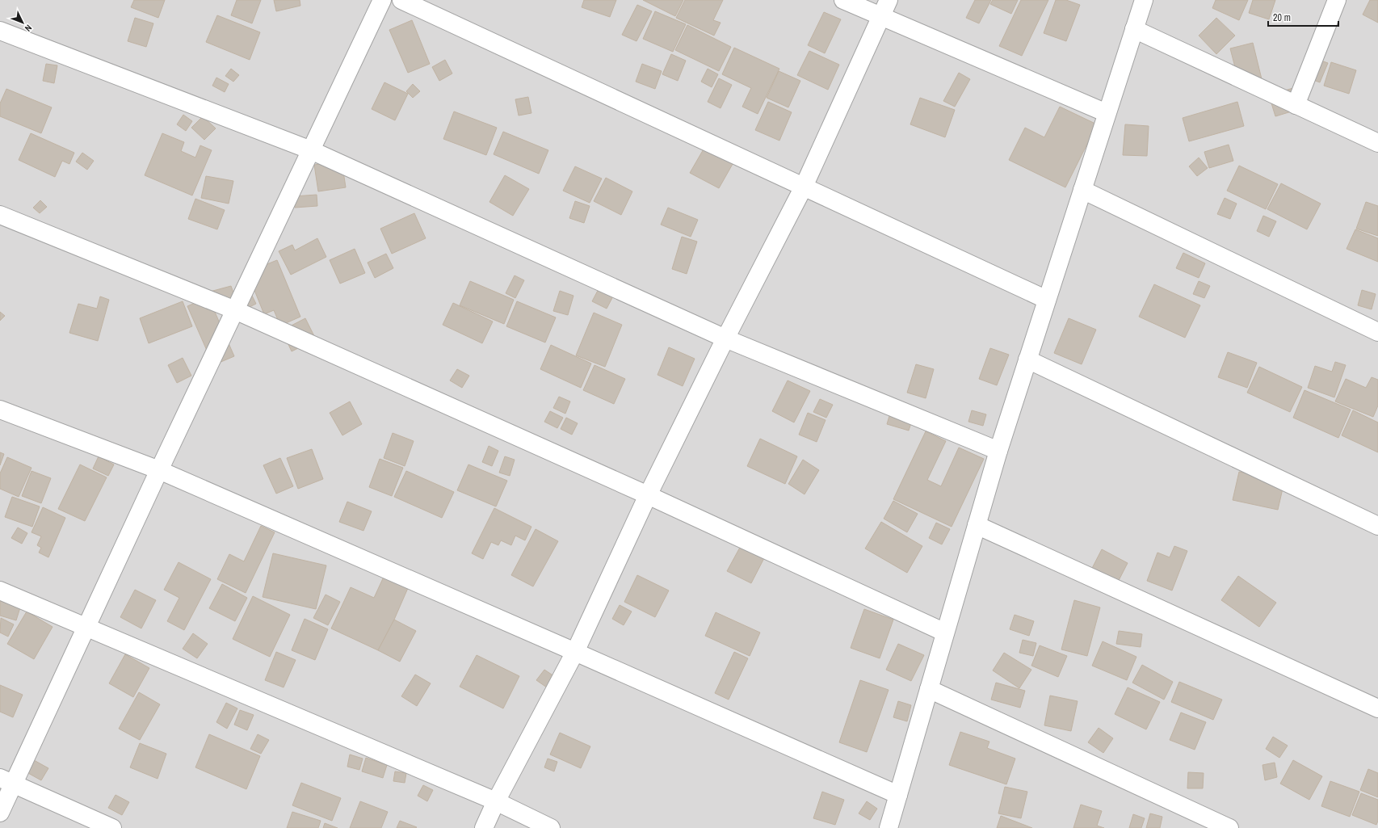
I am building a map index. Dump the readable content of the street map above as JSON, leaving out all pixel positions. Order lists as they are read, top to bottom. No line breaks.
{"scale_bar":"20 m","north":"bottom right"}
